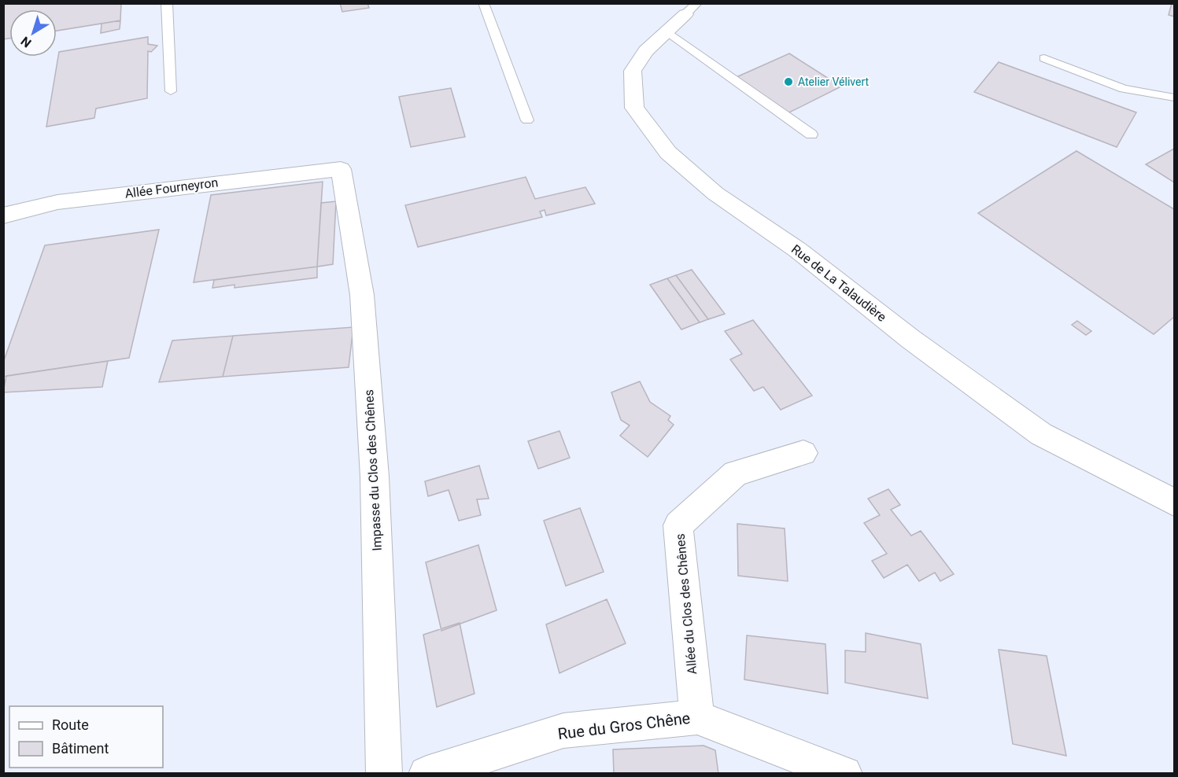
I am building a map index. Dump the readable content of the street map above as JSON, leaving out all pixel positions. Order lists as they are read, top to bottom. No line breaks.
{"streets":{"street":["Allée Fourneyron","Rue de La Talaudière","Impasse du Clos des Chênes","Allée du Clos des Chênes","Rue du Gros Chêne"]},"crossings":[["Allée Fourneyron","Impasse du Clos des Chênes"],["Allée du Clos des Chênes","Rue du Gros Chêne"]],"places":["Atelier Vélivert"],"legend":["Route","Bâtiment"],"north":"bottom left"}
